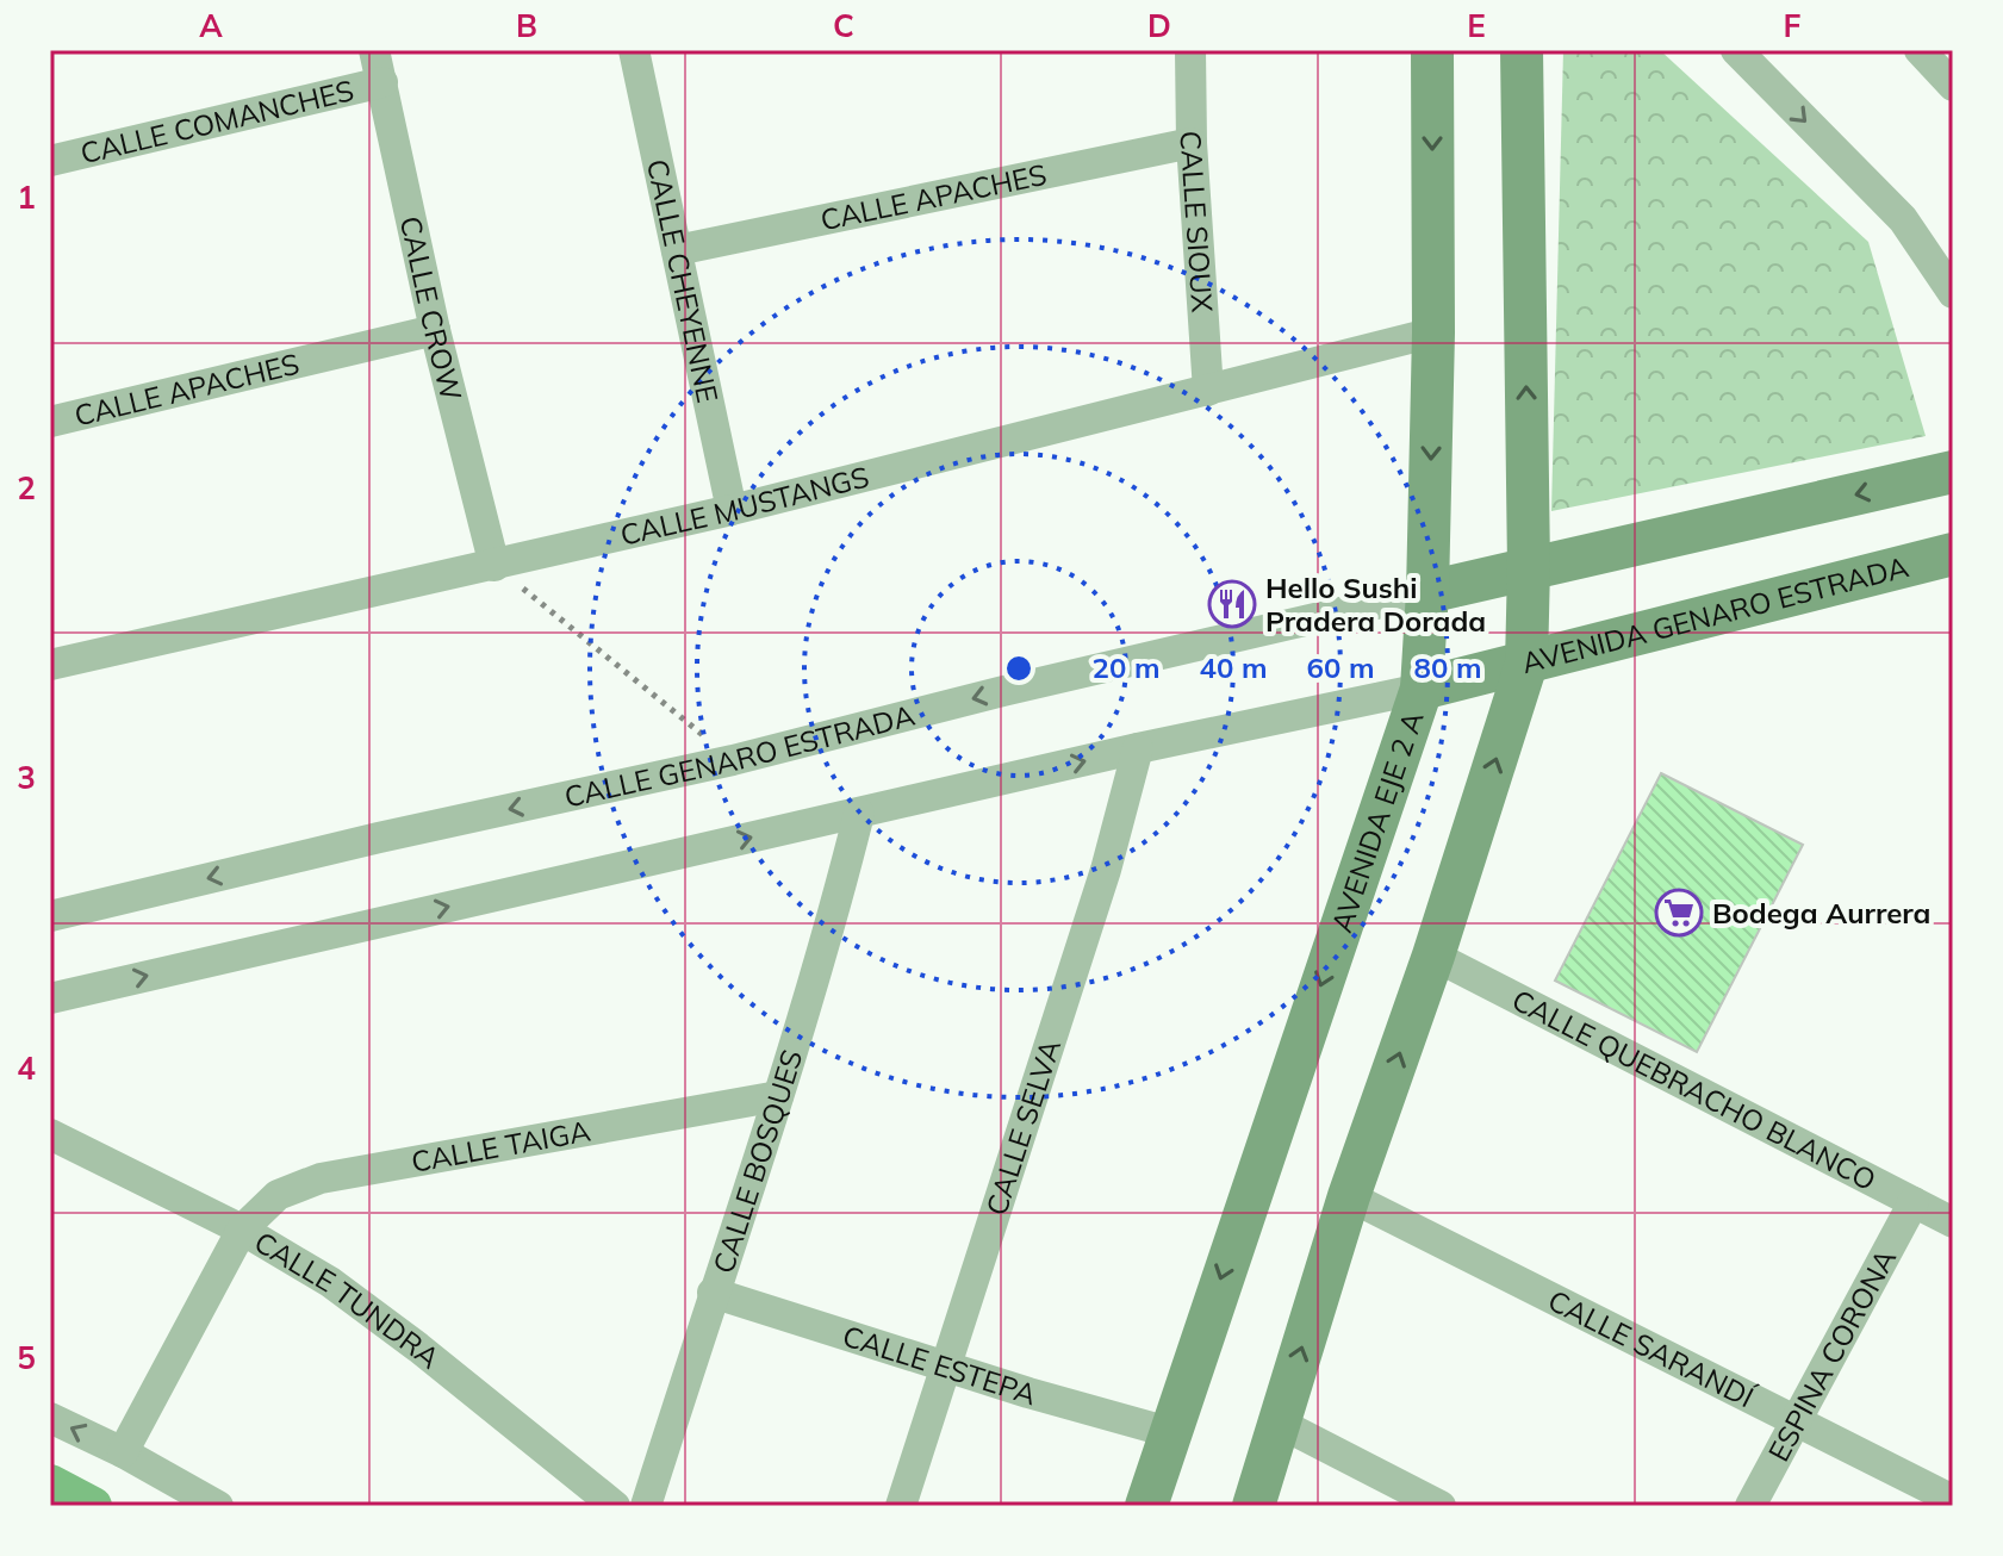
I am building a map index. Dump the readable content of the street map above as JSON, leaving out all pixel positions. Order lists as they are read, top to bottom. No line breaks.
{"streets":{"street":["CALLE COMANCHES","CALLE APACHES","CALLE SIOUX","CALLE CHEYENNE","CALLE CROW","CALLE MUSTANGS","AVENIDA GENARO ESTRADA","CALLE GENARO ESTRADA","AVENIDA EJE 2 A","CALLE QUEBRACHO BLANCO","CALLE SELVA","CALLE TAIGA","CALLE BOSQUES","CALLE TUNDRA","CALLE SARANDÍ","ESPINA CORONA","CALLE ESTEPA"]},"crossings":[["CALLE COMANCHES","CALLE CROW"],["CALLE APACHES","CALLE SIOUX"],["CALLE APACHES","CALLE CHEYENNE"],["CALLE APACHES","CALLE CROW"],["CALLE SIOUX","CALLE MUSTANGS"],["CALLE CHEYENNE","CALLE MUSTANGS"],["CALLE CROW","CALLE MUSTANGS"],["CALLE MUSTANGS","AVENIDA EJE 2 A"],["AVENIDA GENARO ESTRADA","AVENIDA EJE 2 A"],["CALLE GENARO ESTRADA","AVENIDA EJE 2 A"],["AVENIDA EJE 2 A","CALLE ESTEPA"],["CALLE QUEBRACHO BLANCO","ESPINA CORONA"],["CALLE SELVA","CALLE ESTEPA"],["CALLE TAIGA","CALLE BOSQUES"],["CALLE TAIGA","CALLE TUNDRA"],["CALLE BOSQUES","CALLE ESTEPA"],["CALLE SARANDÍ","ESPINA CORONA"]],"places":{"restaurant":["Hello Sushi Pradera Dorada"],"supermarket":["Bodega Aurrera"]},"grid":{"columns":["A","B","C","D","E","F"],"rows":["1","2","3","4","5"]},"rings":["20 m","40 m","60 m","80 m"]}
